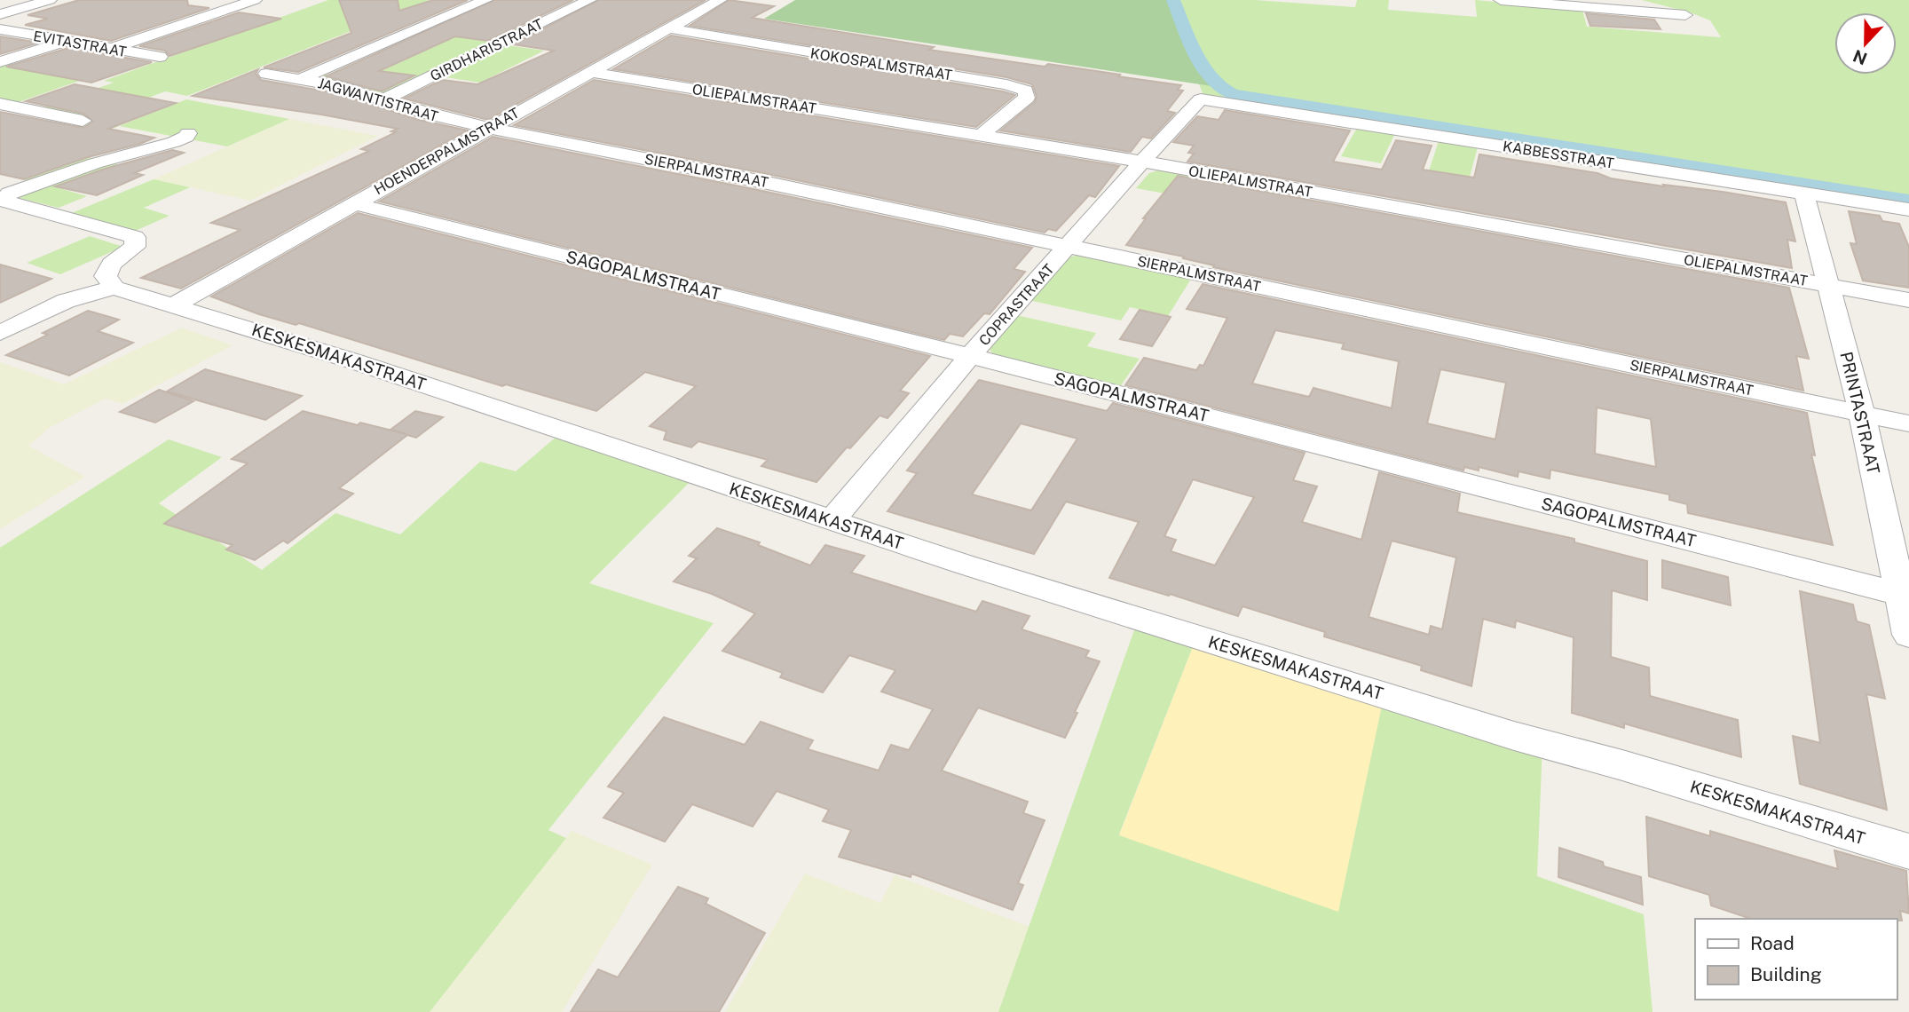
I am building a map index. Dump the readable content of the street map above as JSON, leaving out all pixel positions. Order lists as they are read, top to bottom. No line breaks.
{"streets":{"street":["EVITASTRAAT","GIRDHARISTRAAT","KOKOSPALMSTRAAT","OLIEPALMSTRAAT","JAGWANTISTRAAT","HOENDERPALMSTRAAT","KABBESSTRAAT","SIERPALMSTRAAT","SAGOPALMSTRAAT","COPRASTRAAT","KESKESMAKASTRAAT","PRINTASTRAAT"]},"crossings":[["GIRDHARISTRAAT","JAGWANTISTRAAT"],["KOKOSPALMSTRAAT","OLIEPALMSTRAAT"],["KOKOSPALMSTRAAT","HOENDERPALMSTRAAT"],["OLIEPALMSTRAAT","HOENDERPALMSTRAAT"],["OLIEPALMSTRAAT","COPRASTRAAT"],["OLIEPALMSTRAAT","PRINTASTRAAT"],["JAGWANTISTRAAT","HOENDERPALMSTRAAT"],["JAGWANTISTRAAT","SIERPALMSTRAAT"],["HOENDERPALMSTRAAT","SIERPALMSTRAAT"],["HOENDERPALMSTRAAT","SAGOPALMSTRAAT"],["HOENDERPALMSTRAAT","KESKESMAKASTRAAT"],["KABBESSTRAAT","COPRASTRAAT"],["KABBESSTRAAT","PRINTASTRAAT"],["SIERPALMSTRAAT","COPRASTRAAT"],["SIERPALMSTRAAT","PRINTASTRAAT"],["SAGOPALMSTRAAT","COPRASTRAAT"],["SAGOPALMSTRAAT","PRINTASTRAAT"],["COPRASTRAAT","KESKESMAKASTRAAT"]],"legend":["Road","Building"],"north":"bottom"}
